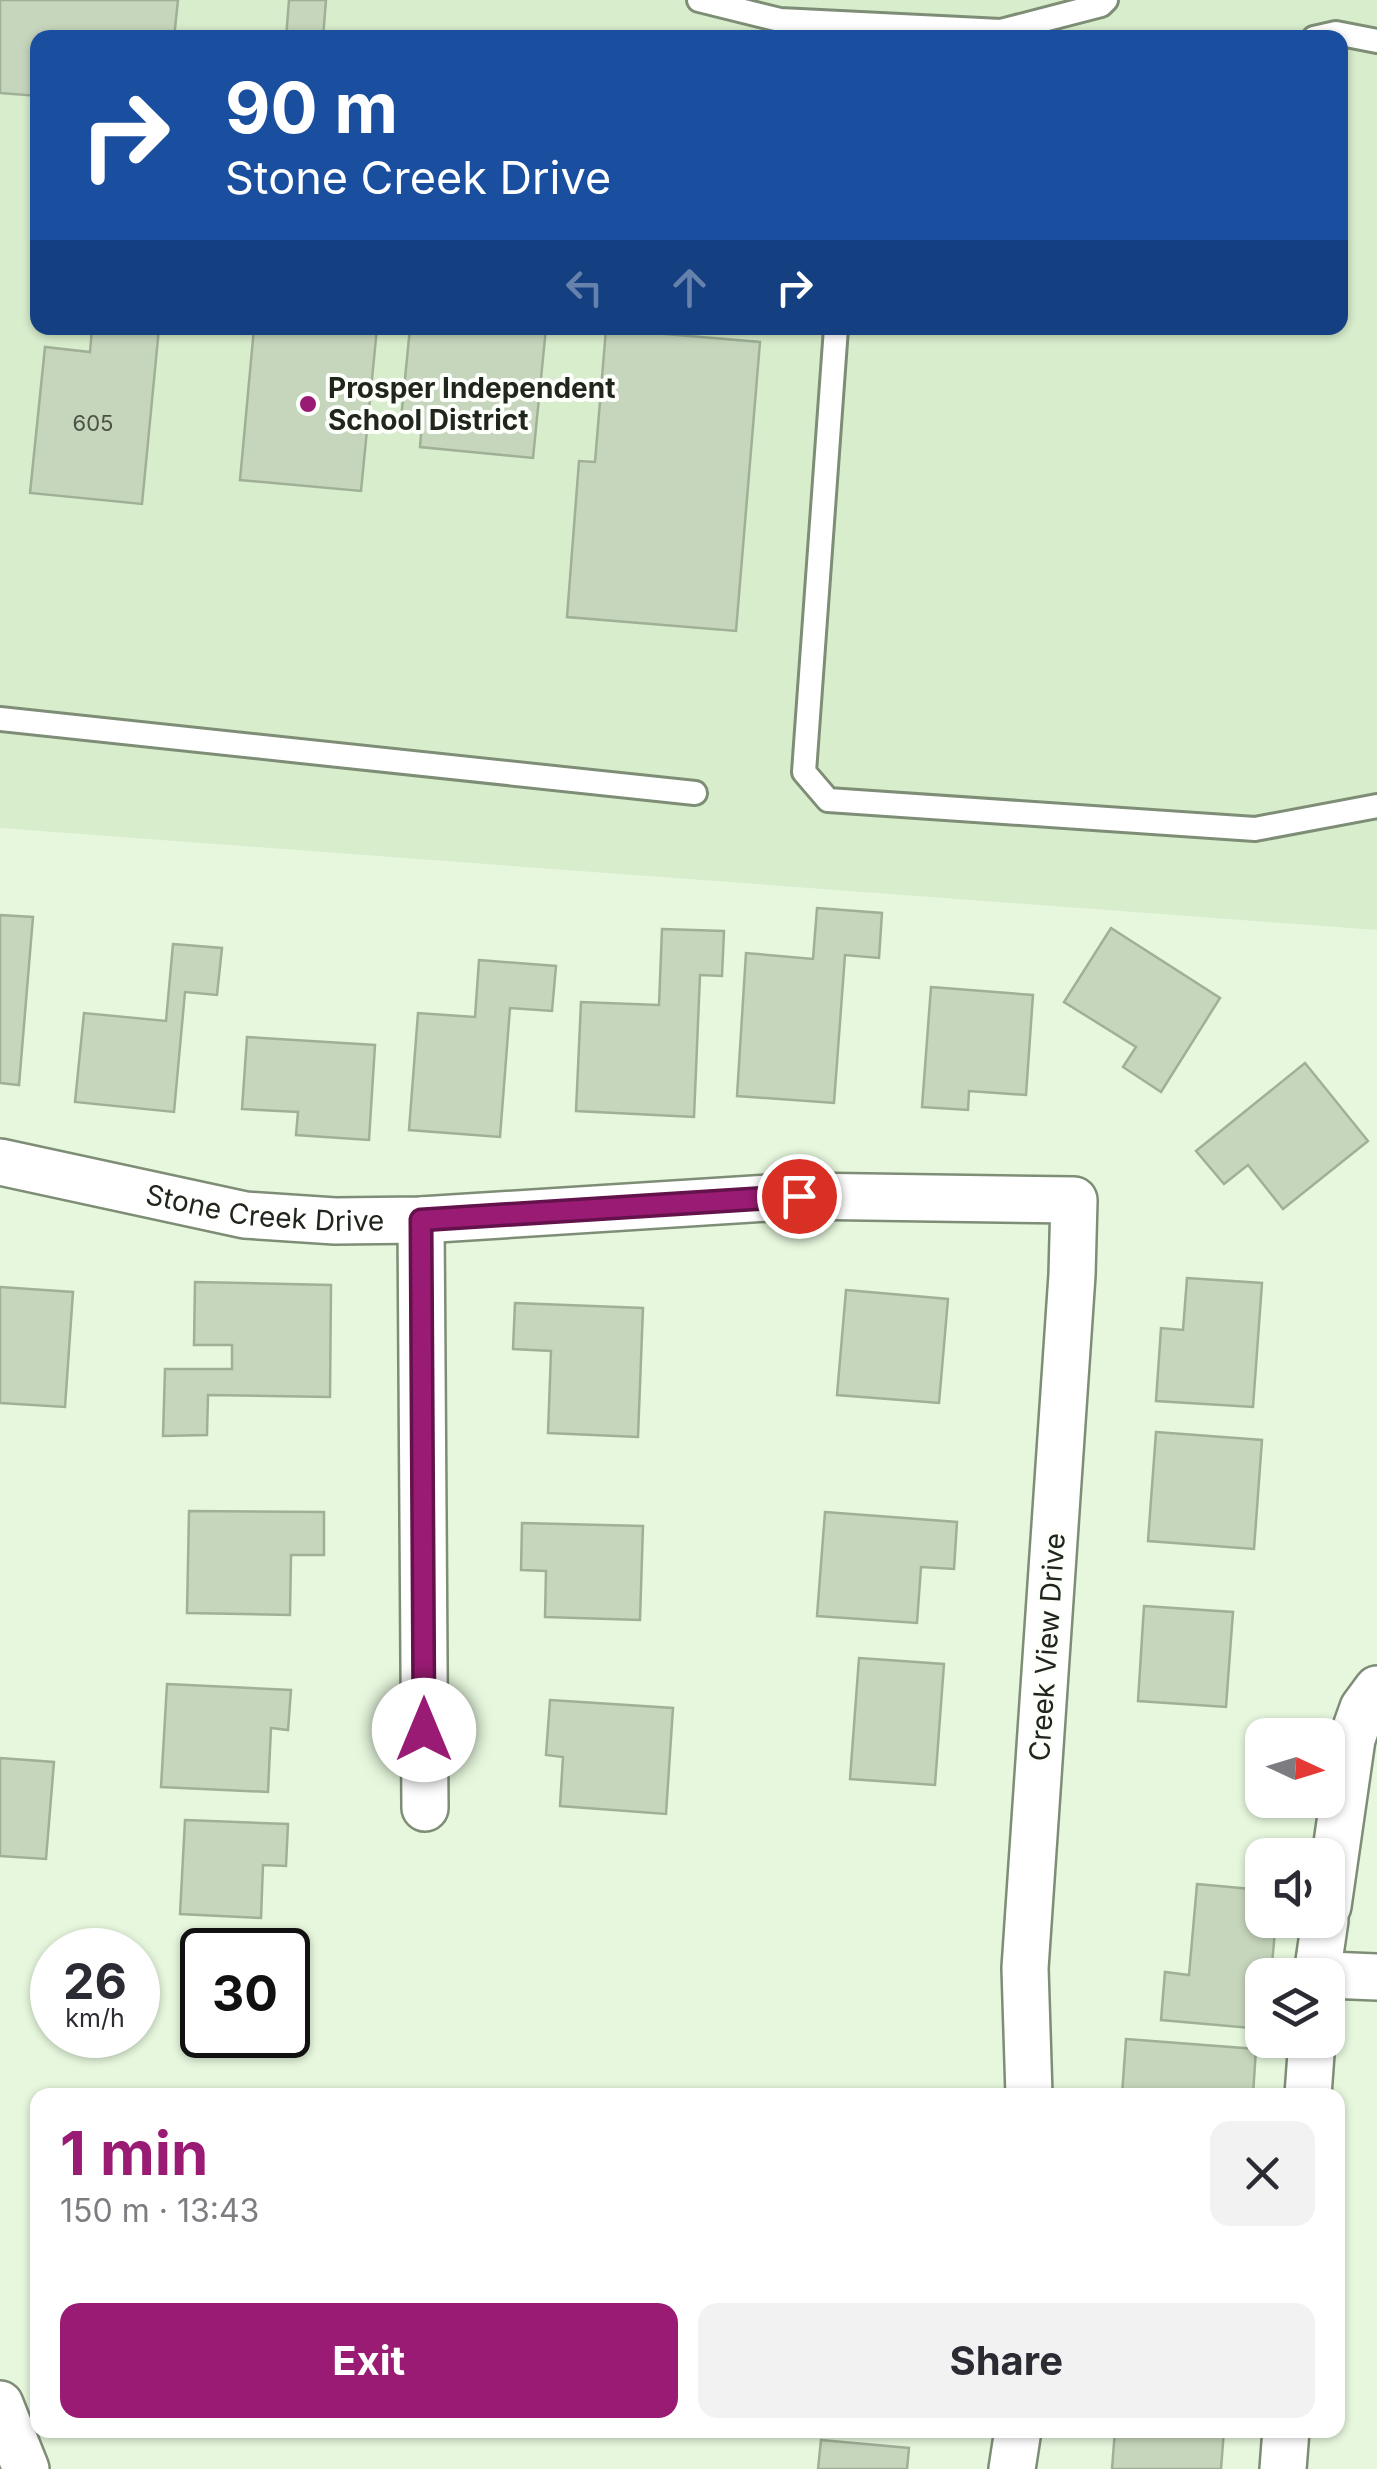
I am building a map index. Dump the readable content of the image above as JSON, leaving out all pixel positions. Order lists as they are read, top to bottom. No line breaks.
{"streets":{"street":["Stone Creek Drive","Creek View Drive"]},"crossings":[["Stone Creek Drive","Creek View Drive"]],"places":["Prosper Independent School District"],"house_numbers":["605"],"north":"right","page":{"turn":["90 m","Stone Creek Drive"],"speed":"26 km/h","limit":"30","heading":["1 min","150 m · 13:43"],"buttons":["Exit","Share"]}}
